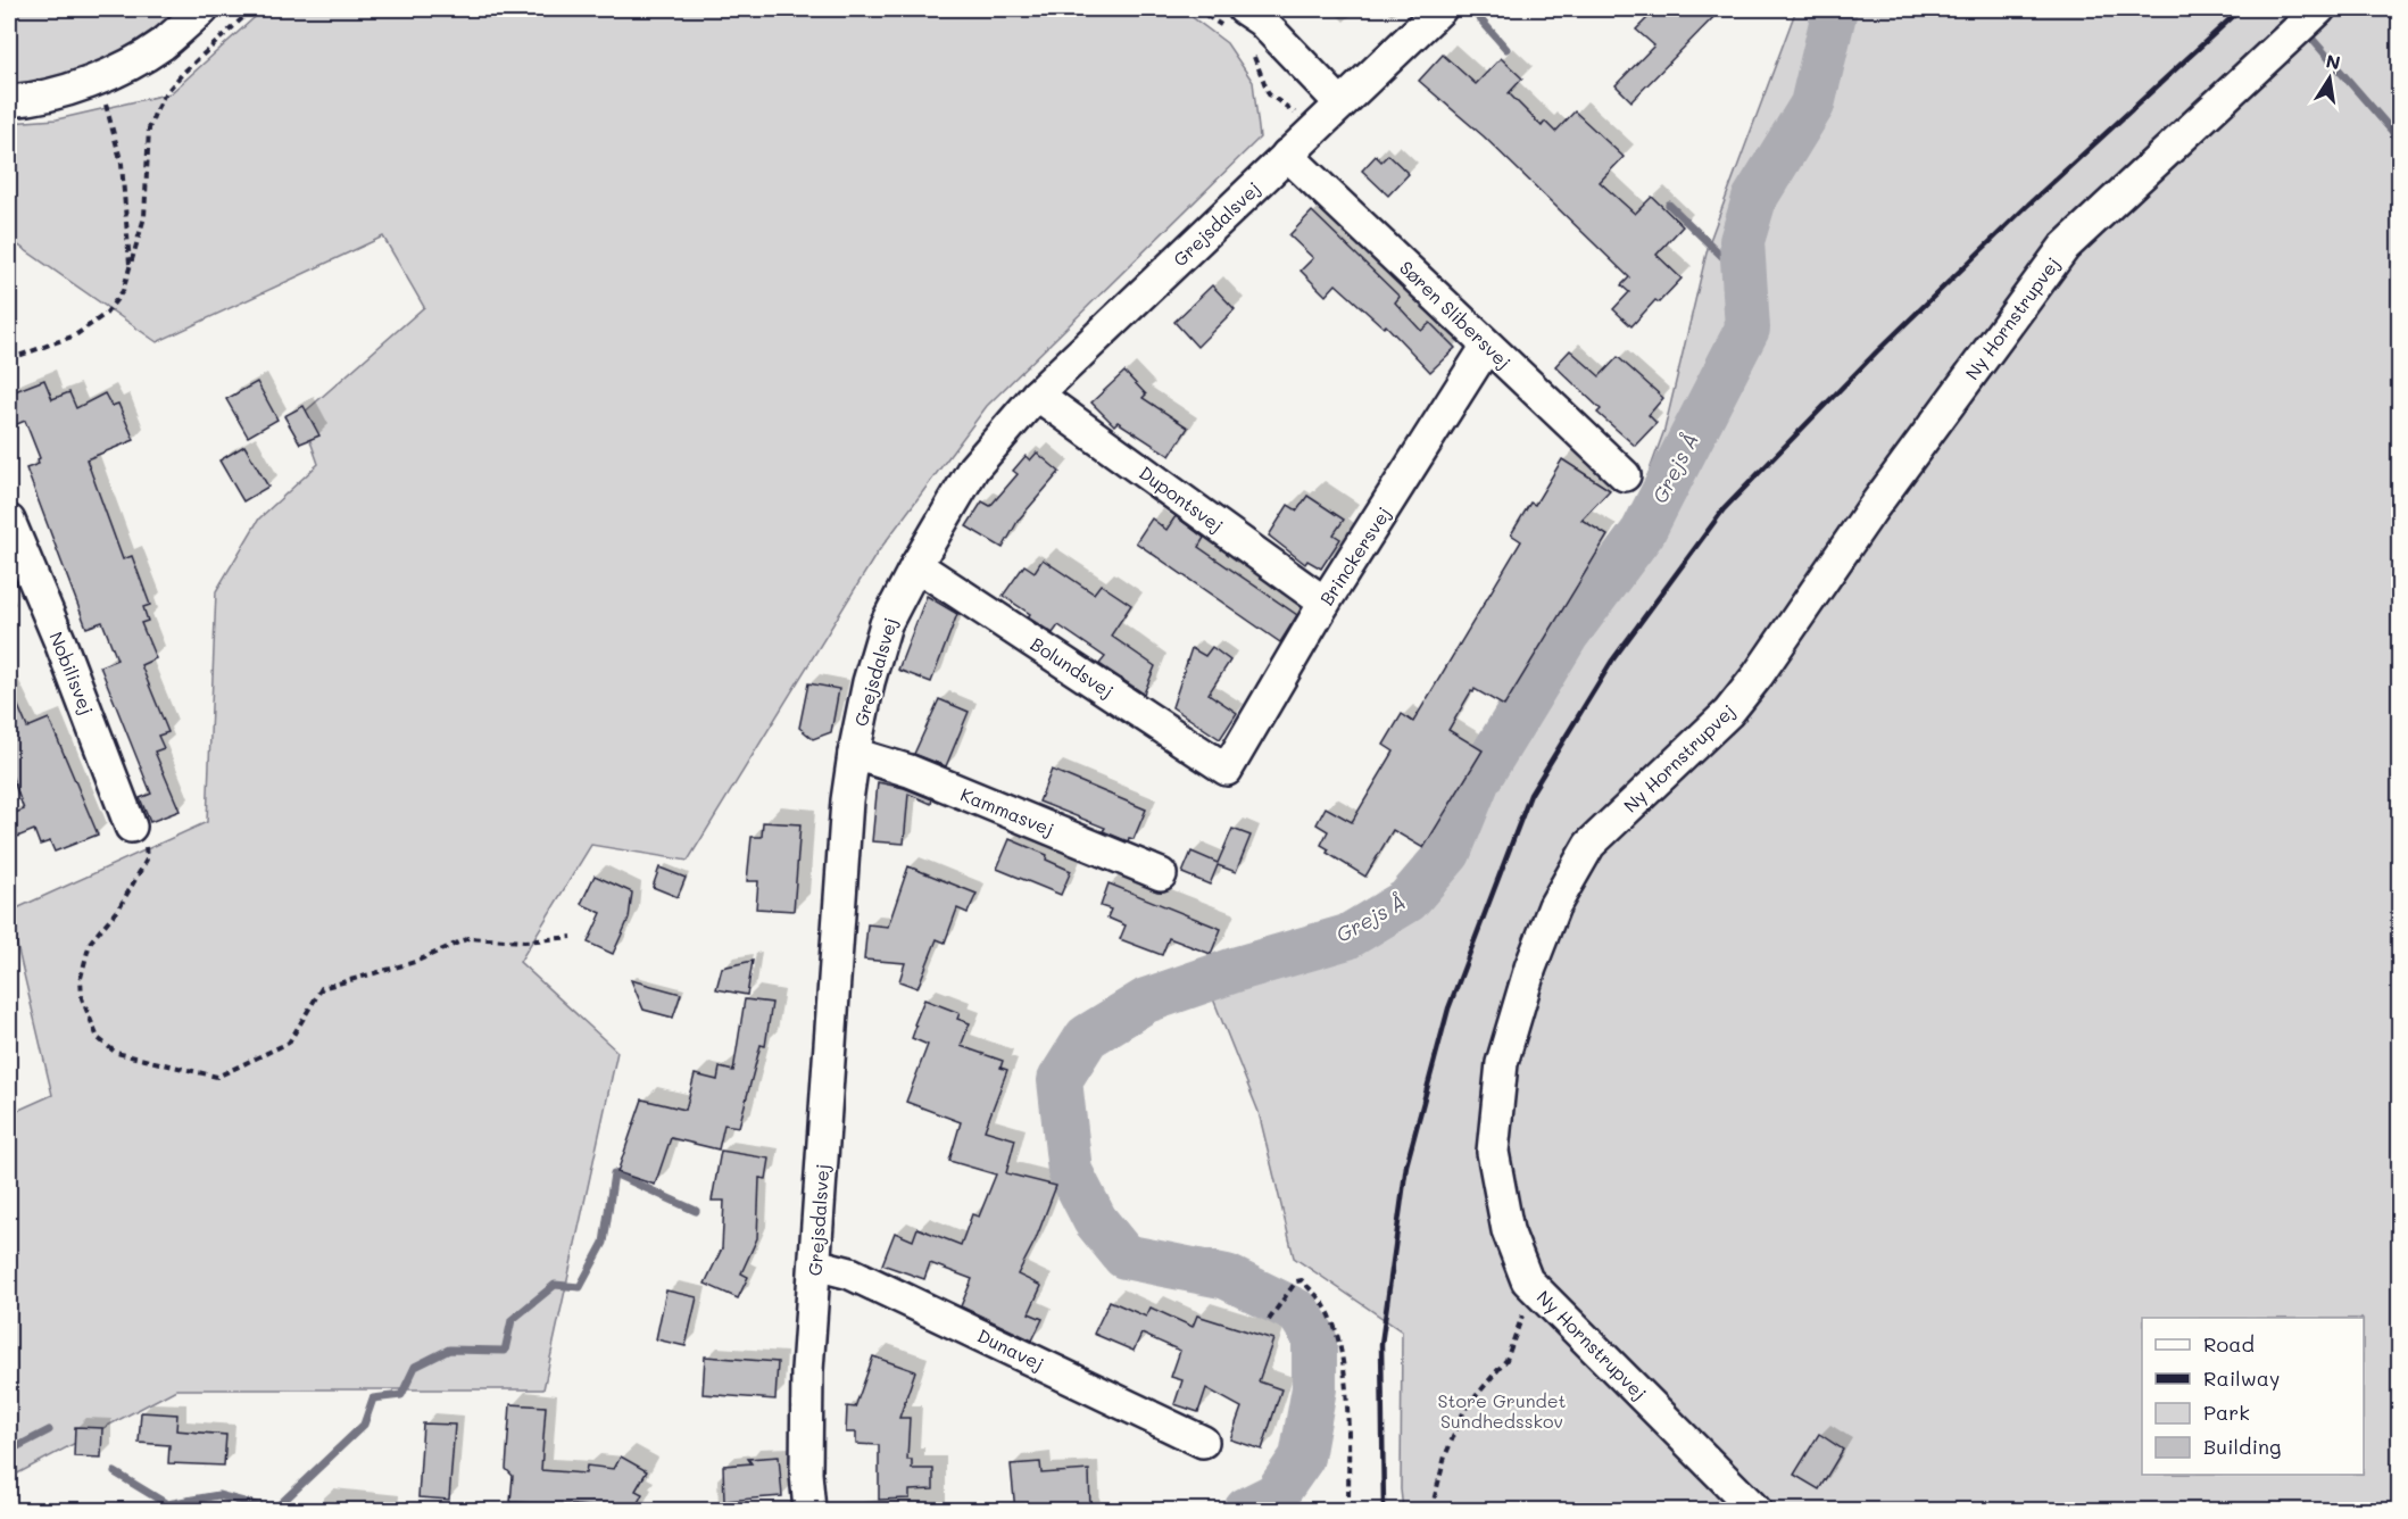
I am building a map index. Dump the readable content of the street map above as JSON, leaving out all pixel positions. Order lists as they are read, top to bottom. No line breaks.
{"streets":{"street":["Grejsdalsvej","Søren Slibersvej","Ny Hornstrupvej","Dupontsvej","Brinckersvej","Bolundsvej","Nobilisvej","Kammasvej","Dunavej"]},"crossings":[["Grejsdalsvej","Søren Slibersvej"],["Grejsdalsvej","Dupontsvej"],["Grejsdalsvej","Bolundsvej"],["Grejsdalsvej","Kammasvej"],["Grejsdalsvej","Dunavej"],["Søren Slibersvej","Brinckersvej"],["Dupontsvej","Brinckersvej"],["Brinckersvej","Bolundsvej"]],"water":["Grejs Å"],"parks":["Store Grundet Sundhedsskov"],"legend":["Road","Railway","Park","Building"],"north":"top"}
